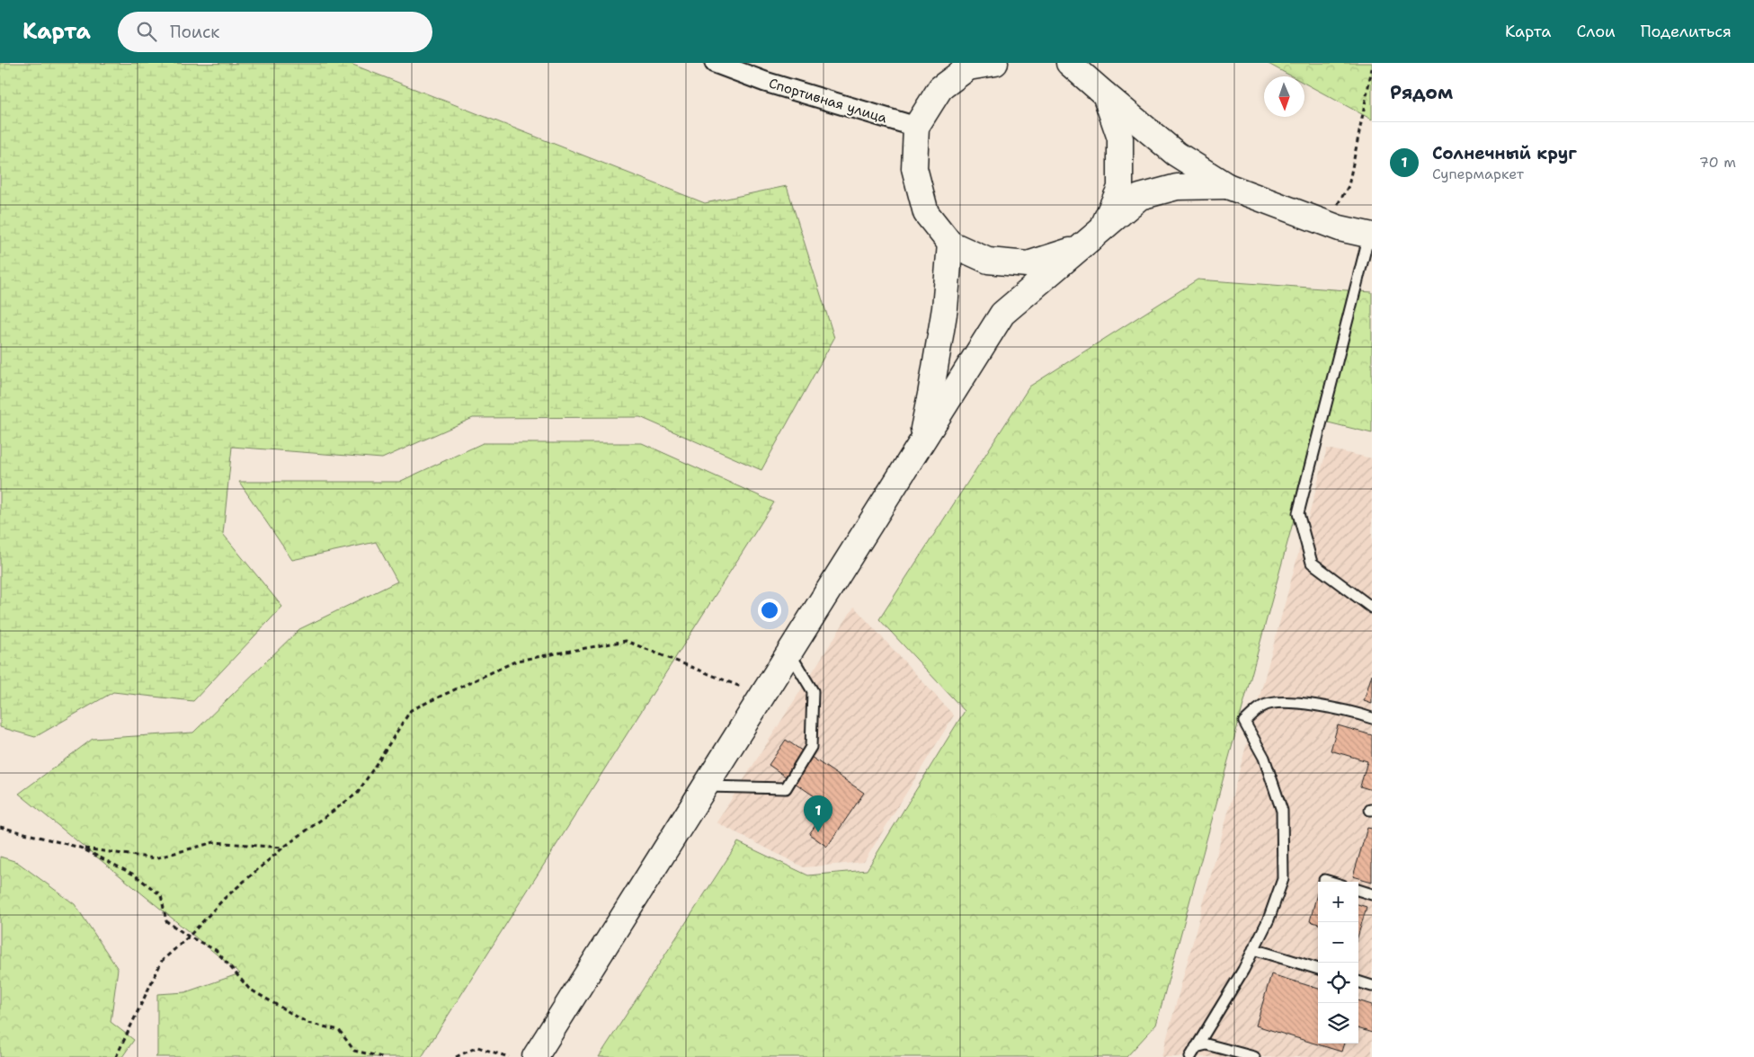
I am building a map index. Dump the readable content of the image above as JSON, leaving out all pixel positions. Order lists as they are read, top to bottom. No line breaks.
{"streets":{"street":["Спортивная улица"]},"north":"bottom","page":{"header":"Карта","search":"Поиск","nav":["Карта","Слои","Поделиться"],"heading":"Рядом","list":[{"mark":"1","name":"Солнечный круг","note":"Супермаркет","value":"70 m"}],"pins":"1","map_buttons":["+","−"]}}
